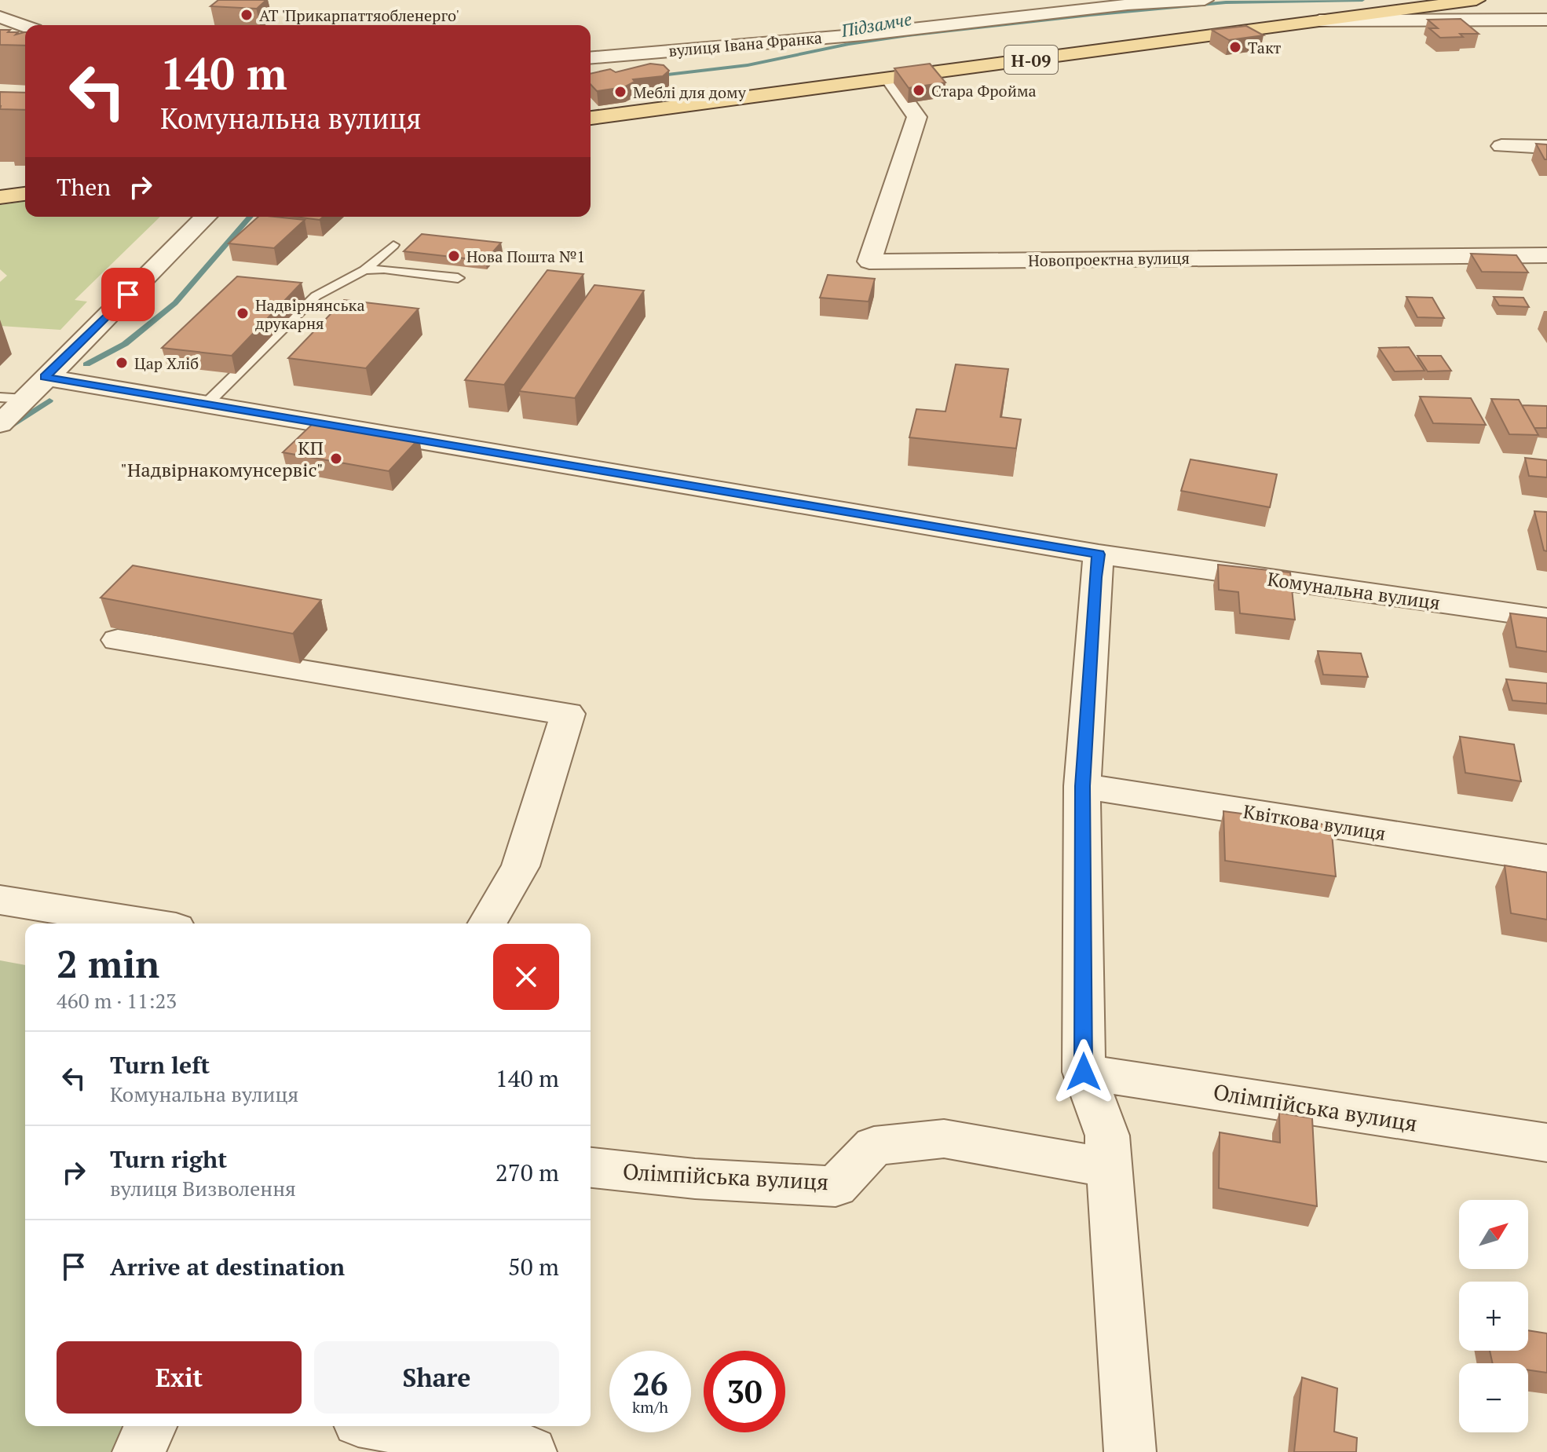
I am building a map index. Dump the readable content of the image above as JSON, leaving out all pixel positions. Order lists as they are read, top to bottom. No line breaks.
{"streets":{"main road":["Н-09"],"street":["вулиця Івана Франка","Новопроектна вулиця","Комунальна вулиця","Квіткова вулиця","Олімпійська вулиця"]},"crossings":[["Н-09","Новопроектна вулиця"]],"water":["Підзамче"],"places":["АТ 'Прикарпаттяобленерго'","Такт","Стара Фройма","Меблі для дому","Нова Пошта №1","Надвірнянська друкарня","Цар Хліб","КП \"Надвірнакомунсервіс\""],"north":"top right","page":{"turn":["140 m","Комунальна вулиця"],"then":"Then","heading":["2 min","460 m · 11:23"],"list":[{"name":"Turn left","note":"Комунальна вулиця","value":"140 m"},{"name":"Turn right","note":"вулиця Визволення","value":"270 m"},{"name":"Arrive at destination","value":"50 m"}],"map_buttons":["+","−"],"buttons":["Exit","Share"],"speed":"26 km/h","limit":"30"}}
